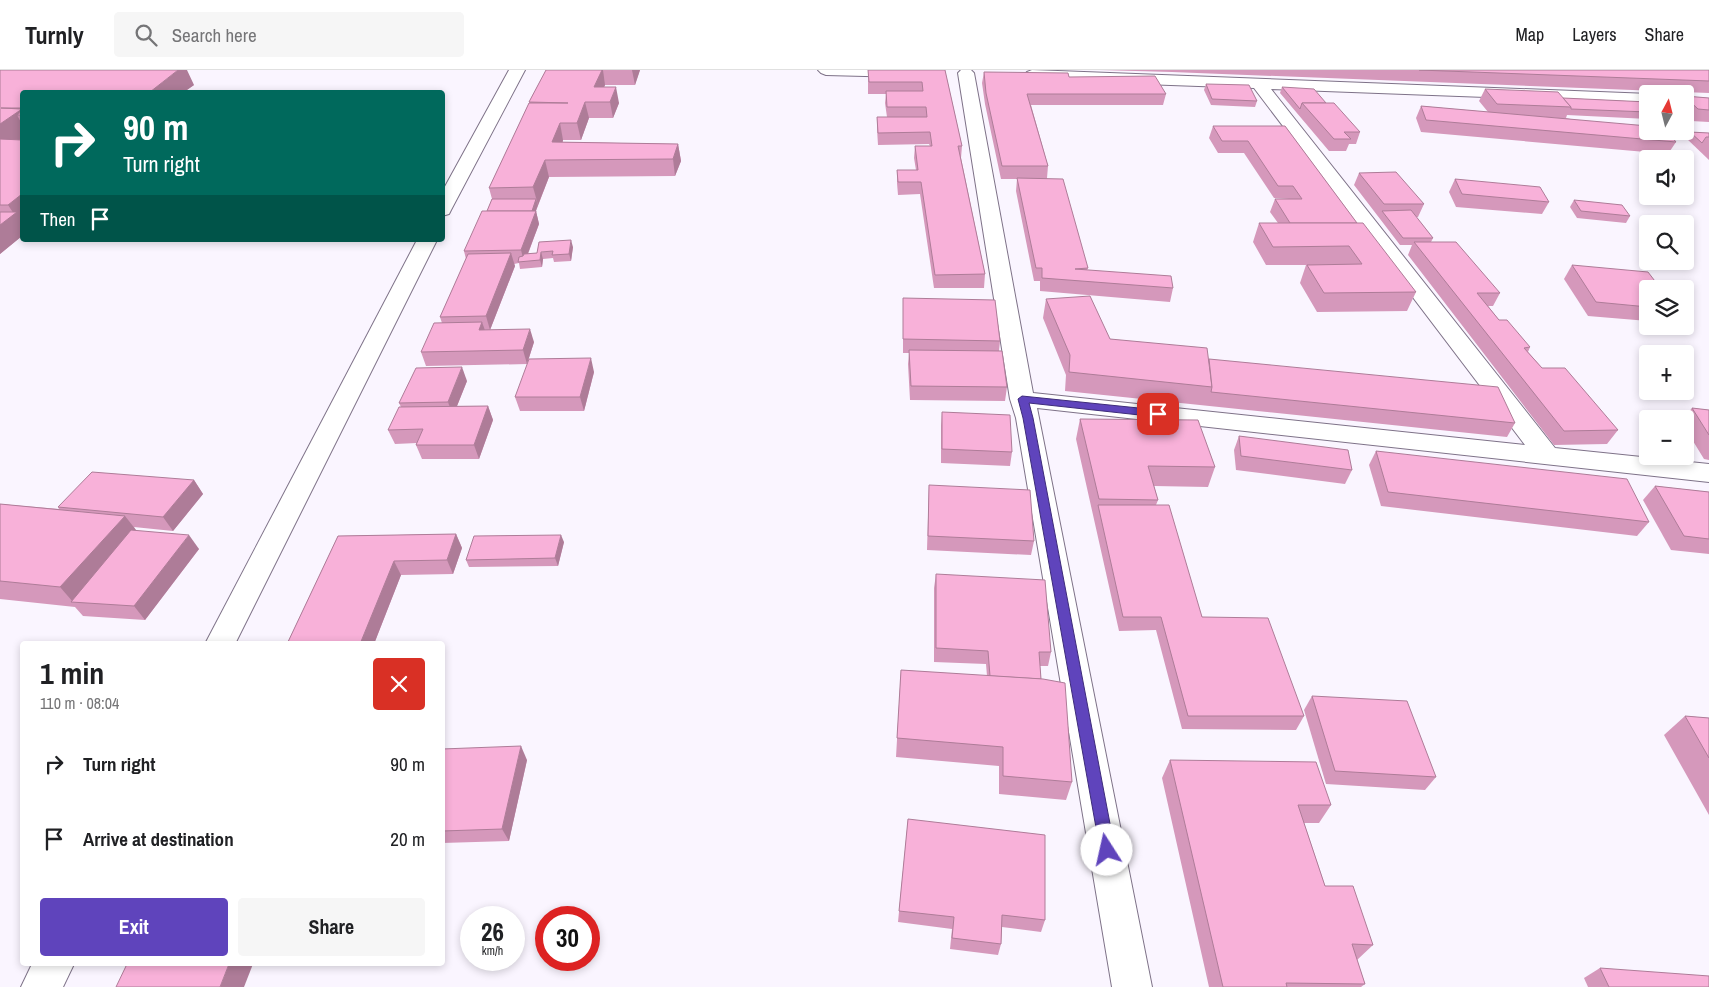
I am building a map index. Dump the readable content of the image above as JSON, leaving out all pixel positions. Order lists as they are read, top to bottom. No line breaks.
{"north":"top","page":{"header":"Turnly","search":"Search here","nav":["Map","Layers","Share"],"map_buttons":["+","−"],"turn":["90 m","Turn right"],"then":"Then","heading":["1 min","110 m · 08:04"],"list":[{"name":"Turn right","value":"90 m"},{"name":"Arrive at destination","value":"20 m"}],"buttons":["Exit","Share"],"speed":"26 km/h","limit":"30"}}
